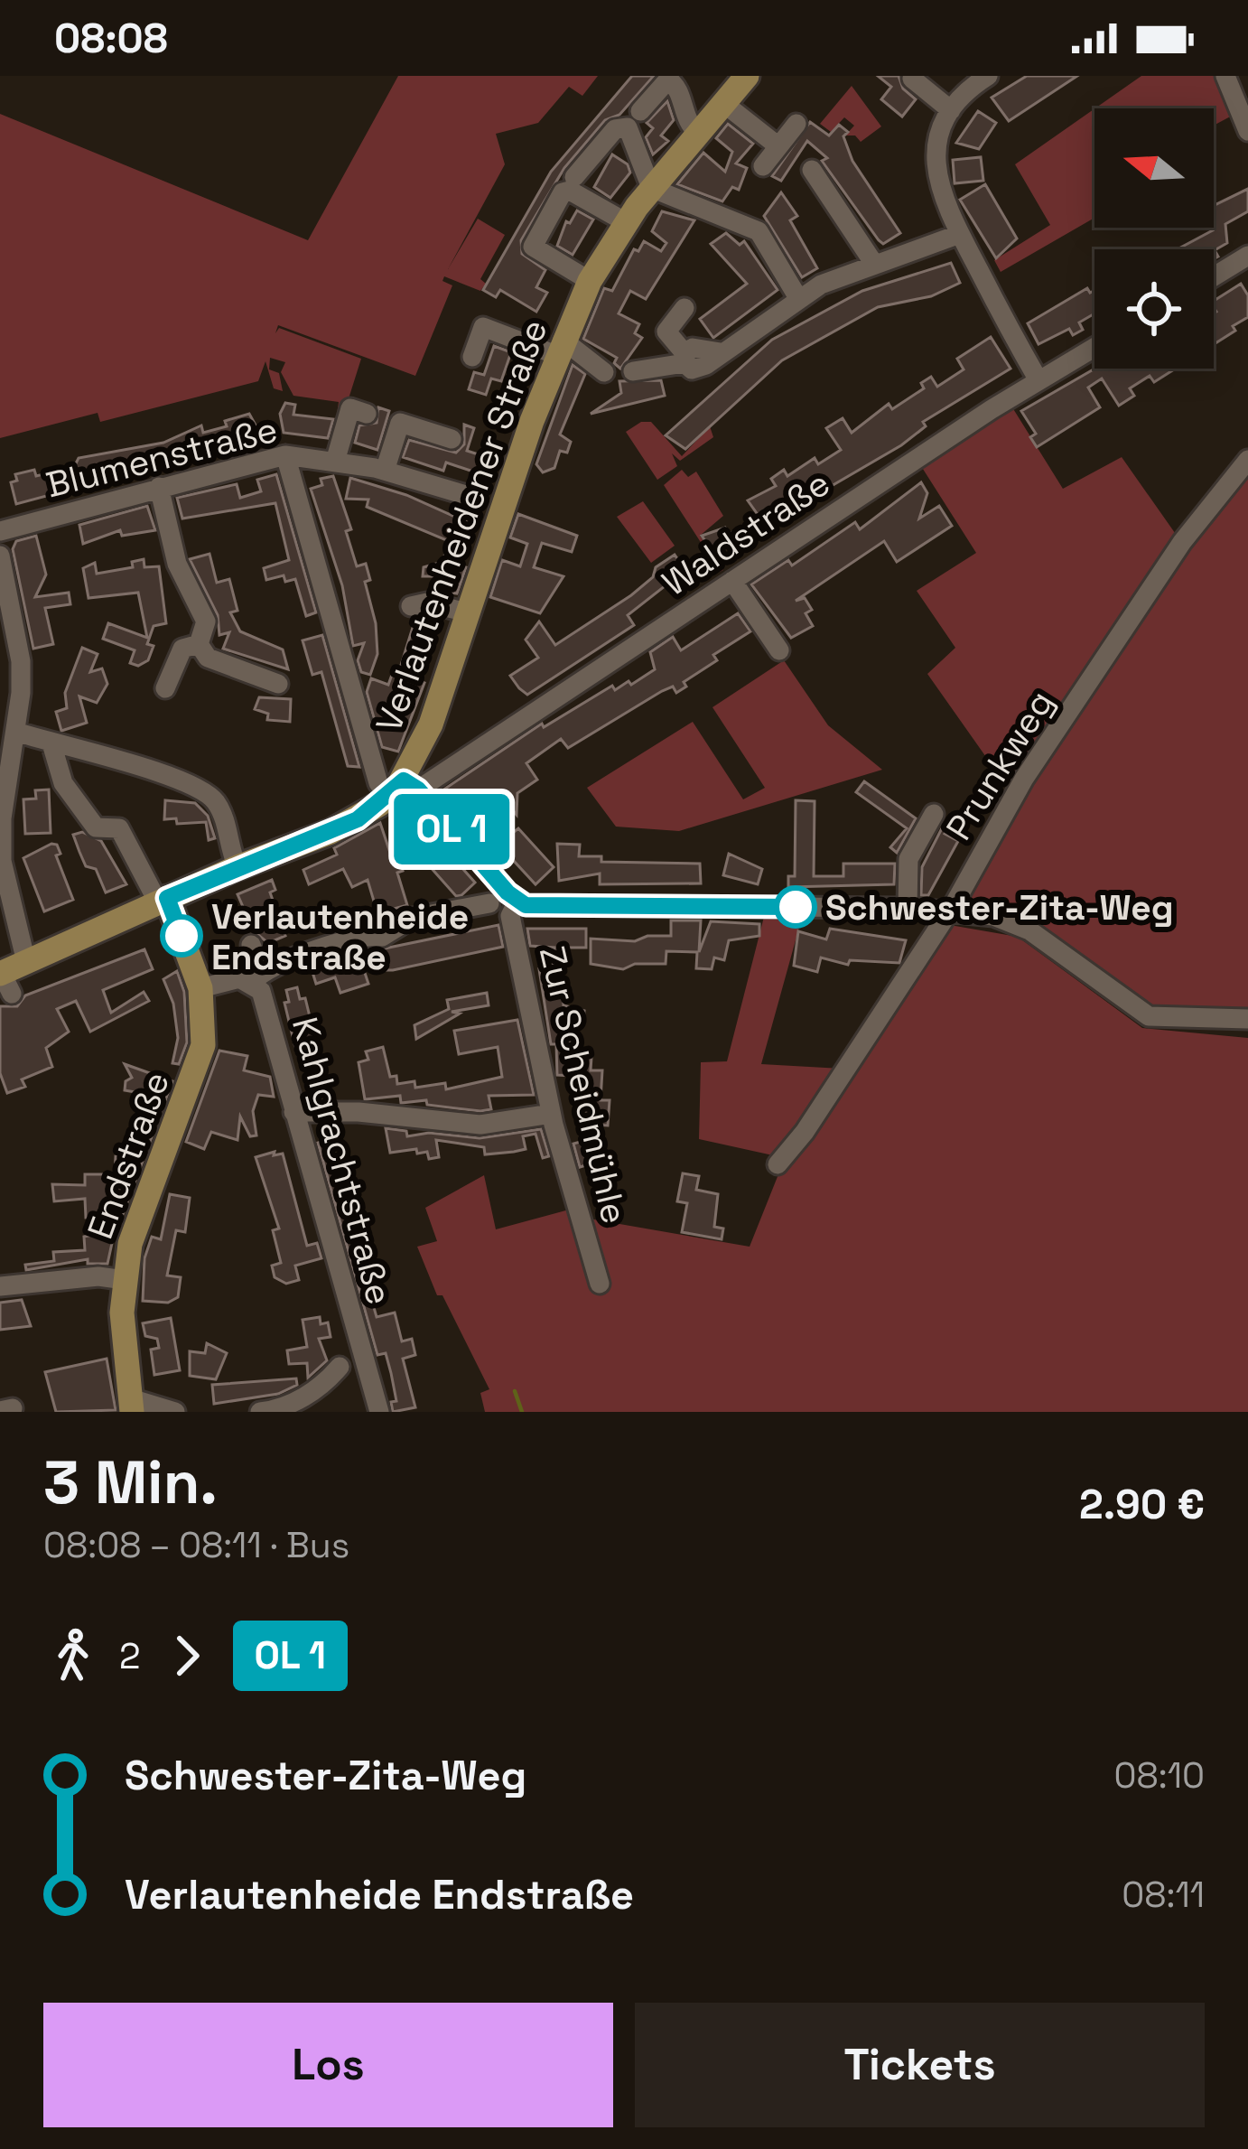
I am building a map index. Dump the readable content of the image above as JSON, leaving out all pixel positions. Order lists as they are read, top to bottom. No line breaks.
{"streets":{"main road":["Verlautenheidener Straße","Endstraße"],"street":["Blumenstraße","Waldstraße","Prunkweg","Zur Scheidmühle","Kahlgrachtstraße"]},"crossings":[["Verlautenheidener Straße","Waldstraße"],["Endstraße","Kahlgrachtstraße"]],"places":["Schwester-Zita-Weg","Verlautenheide Endstraße"],"north":"left","page":{"status":"08:08","on_map":"OL 1","heading":["3 Min.","08:08 – 08:11 · Bus","2.90 €"],"legs":["2","OL 1"],"list":[{"name":"Schwester-Zita-Weg","value":"08:10"},{"name":"Verlautenheide Endstraße","value":"08:11"}],"buttons":["Los","Tickets"]}}
